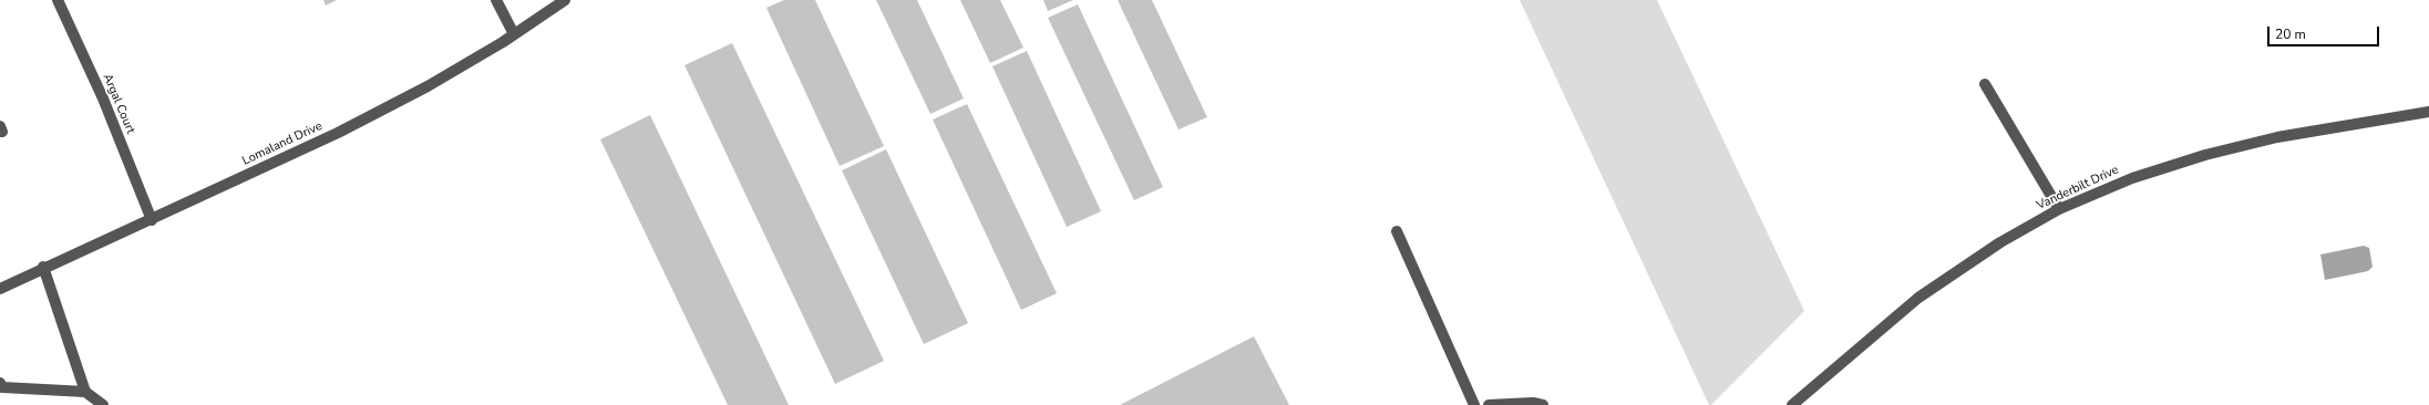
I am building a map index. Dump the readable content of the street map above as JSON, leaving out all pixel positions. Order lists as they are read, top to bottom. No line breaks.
{"streets":{"street":["Argal Court","Lomaland Drive","Vanderbilt Drive"]},"crossings":[["Argal Court","Lomaland Drive"]],"scale_bar":"20 m"}
